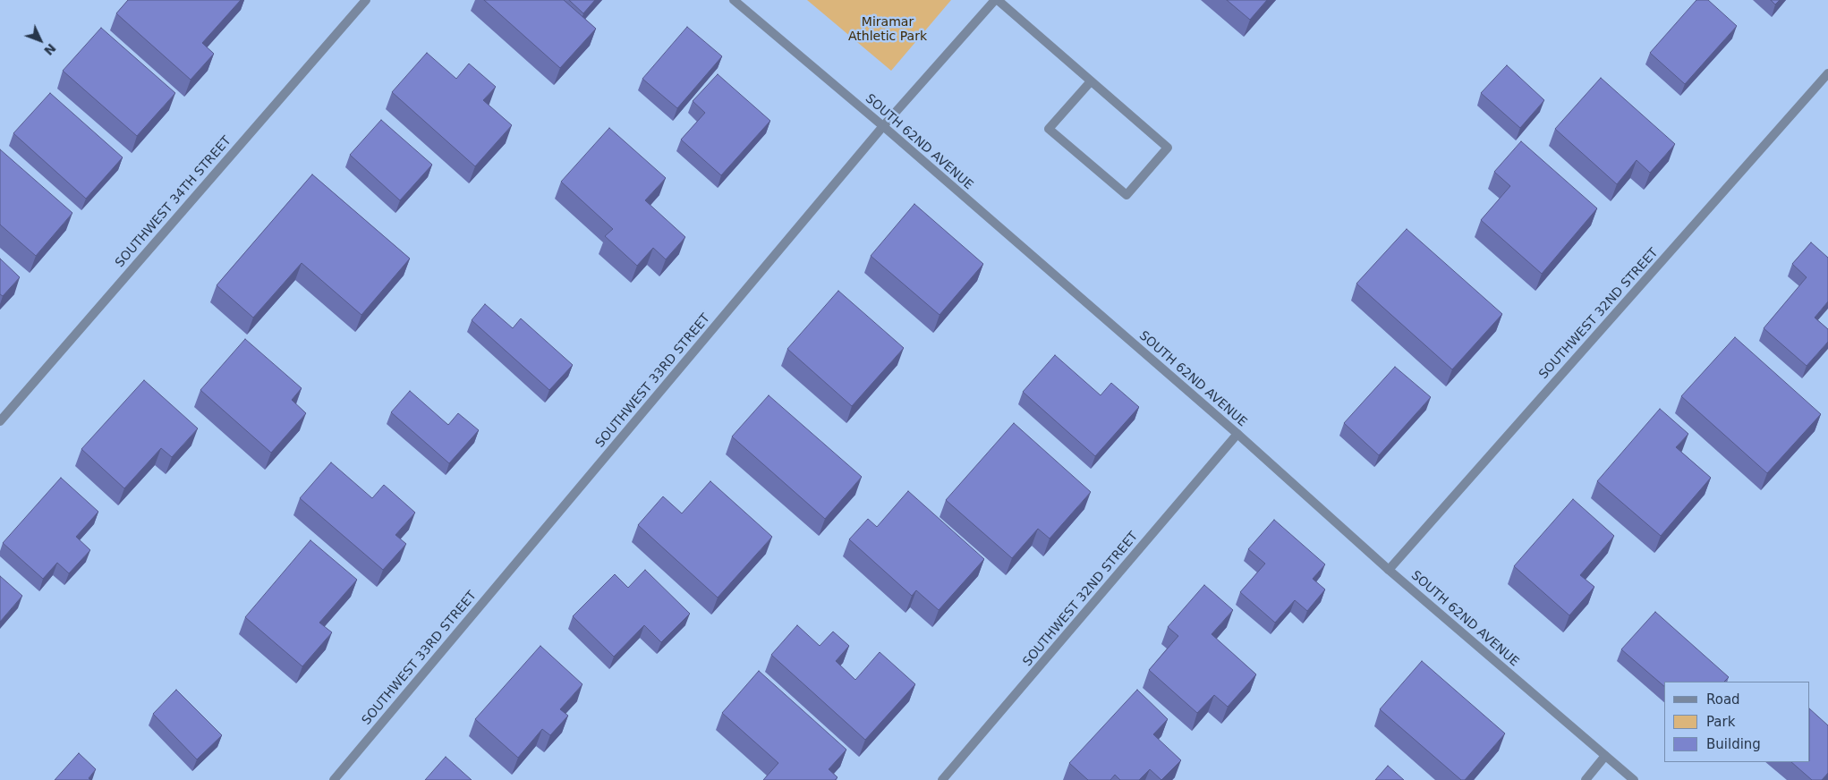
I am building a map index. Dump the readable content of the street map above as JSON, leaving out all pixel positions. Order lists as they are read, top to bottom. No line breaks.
{"streets":{"street":["SOUTH 62ND AVENUE","SOUTHWEST 34TH STREET","SOUTHWEST 32ND STREET","SOUTHWEST 33RD STREET"]},"crossings":[["SOUTH 62ND AVENUE","SOUTHWEST 32ND STREET"],["SOUTH 62ND AVENUE","SOUTHWEST 33RD STREET"]],"parks":["Miramar Athletic Park"],"legend":["Road","Park","Building"],"north":"bottom right"}
